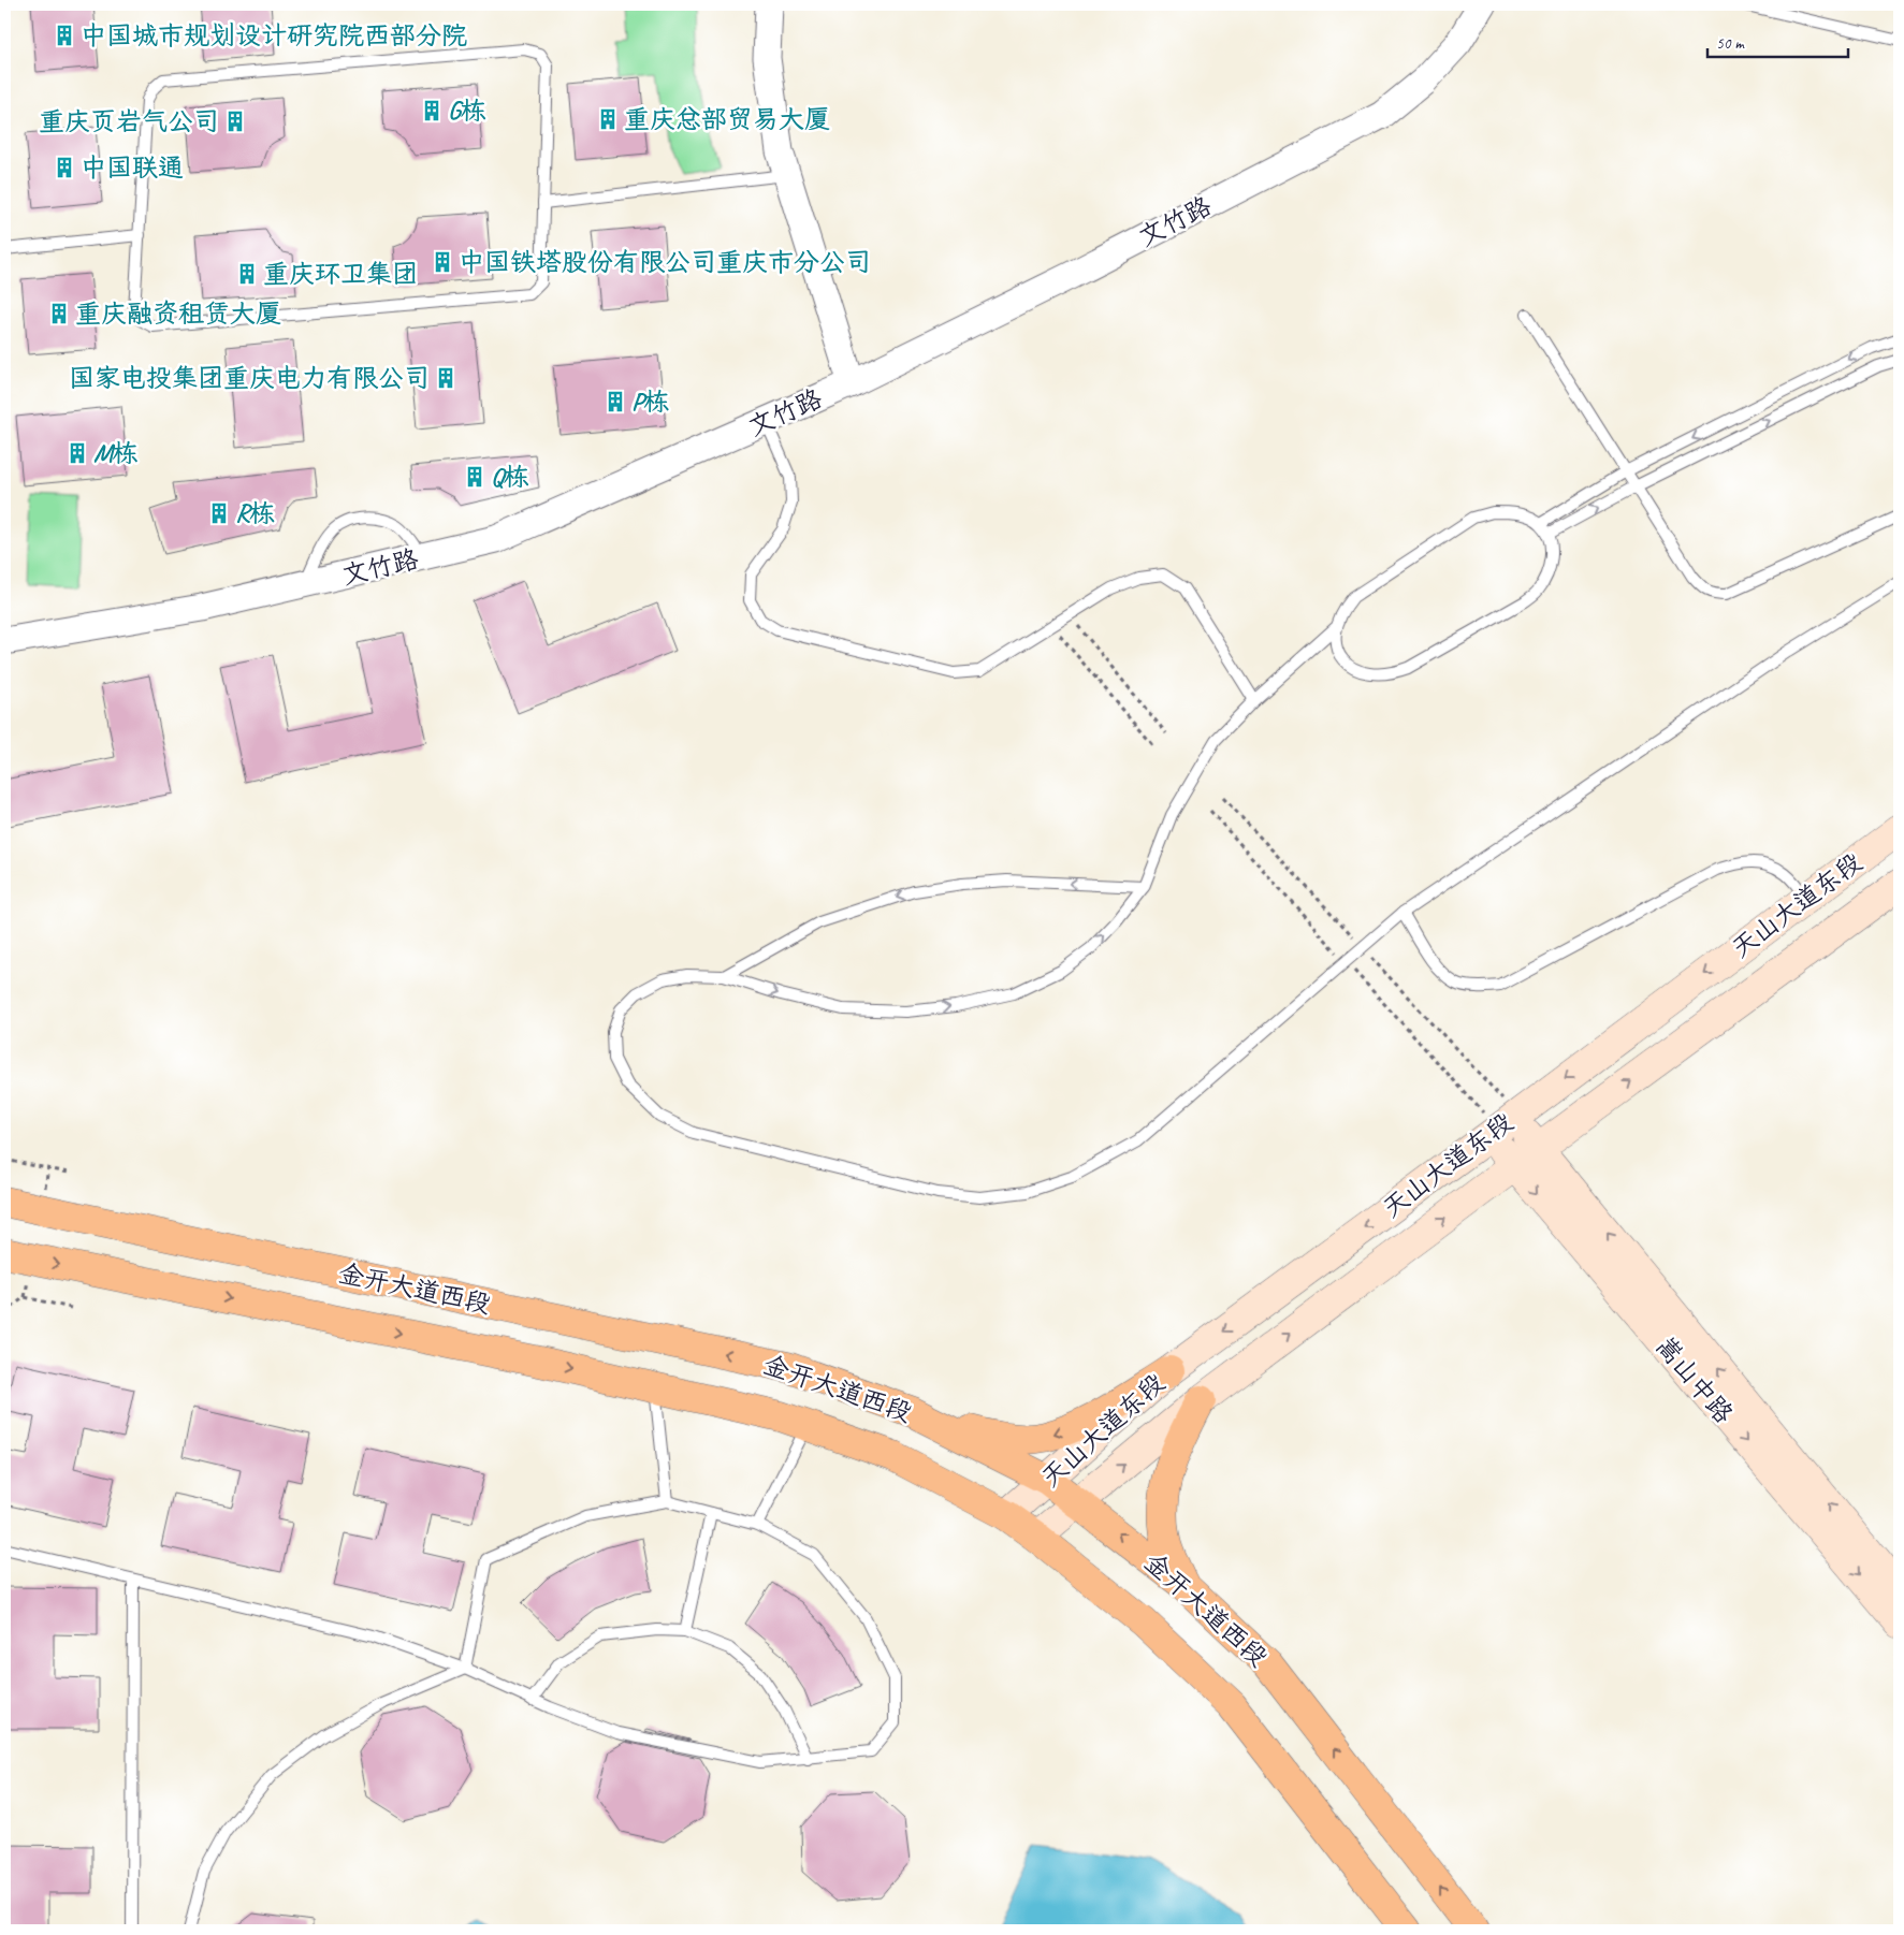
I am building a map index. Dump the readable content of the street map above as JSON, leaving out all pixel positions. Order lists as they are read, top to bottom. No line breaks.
{"streets":{"main road":["天山大道东段","金开大道西段","嵩山中路"],"street":["文竹路"]},"crossings":[["天山大道东段","金开大道西段"],["天山大道东段","嵩山中路"]],"places":{"building":["中国城市规划设计研究院西部分院","G栋","重庆总部贸易大厦","重庆页岩气公司","中国联通","中国铁塔股份有限公司重庆市分公司","重庆环卫集团","重庆融资租赁大厦","国家电投集团重庆电力有限公司","P栋","M栋","Q栋","R栋"]},"scale_bar":"50 m"}
